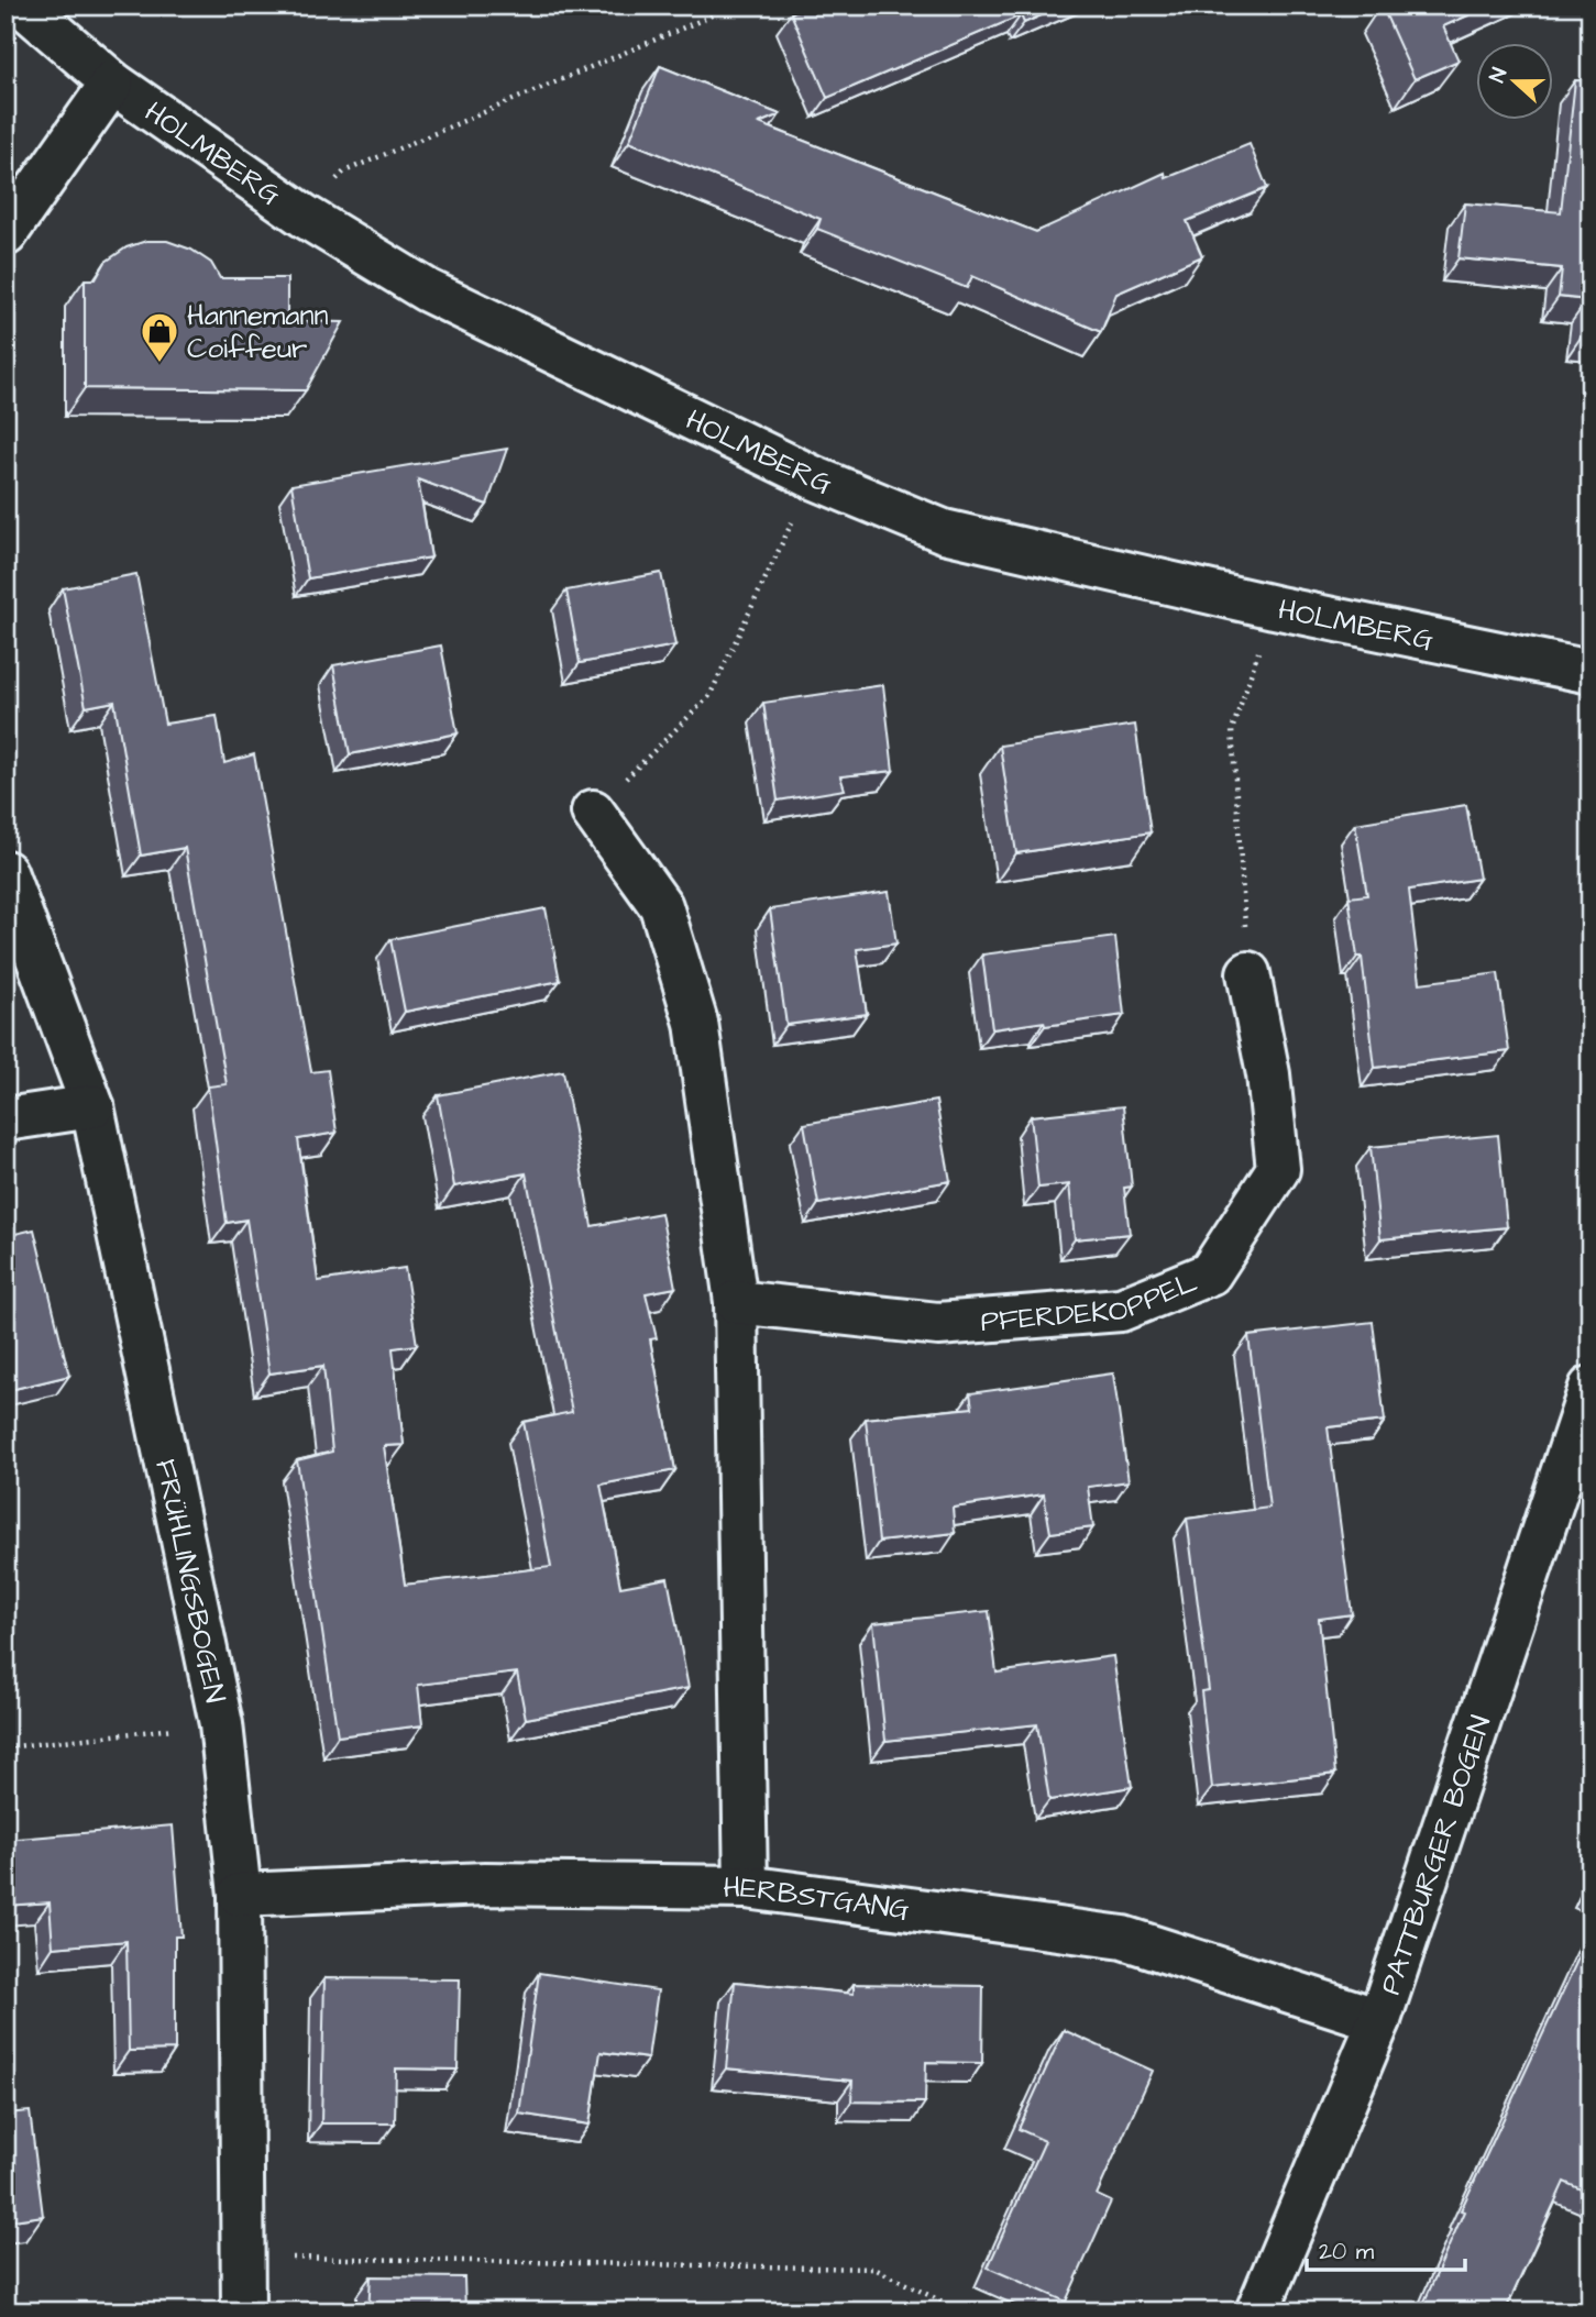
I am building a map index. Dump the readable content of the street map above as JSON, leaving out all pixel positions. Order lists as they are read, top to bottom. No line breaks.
{"streets":{"street":["HOLMBERG","PFERDEKOPPEL","FRÜHLINGSBOGEN","PATTBURGER BOGEN","HERBSTGANG"]},"crossings":[["FRÜHLINGSBOGEN","HERBSTGANG"],["PATTBURGER BOGEN","HERBSTGANG"]],"places":{"shop":["Hannemann Coiffeur"]},"scale_bar":"20 m","north":"left"}
